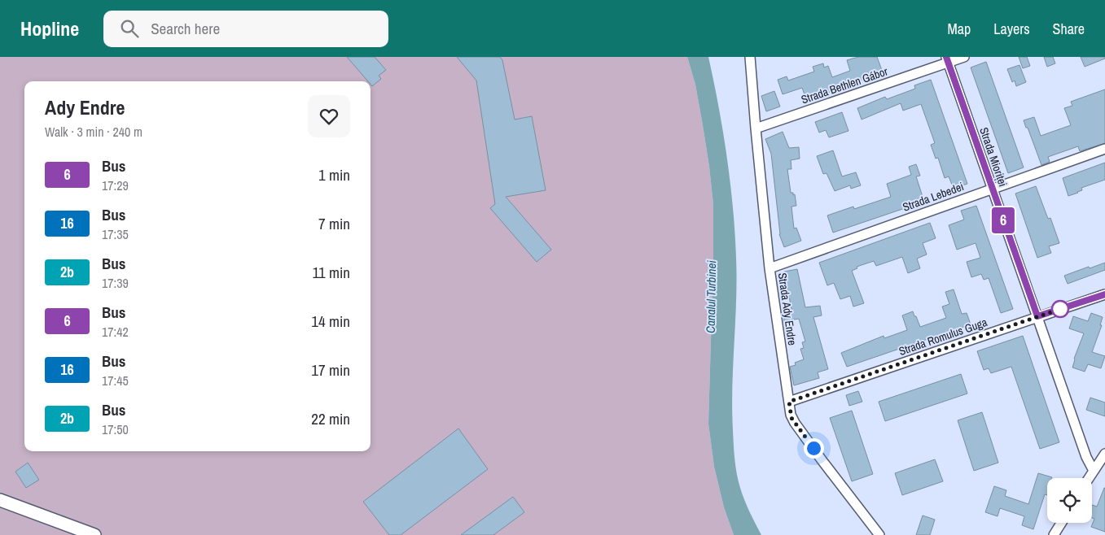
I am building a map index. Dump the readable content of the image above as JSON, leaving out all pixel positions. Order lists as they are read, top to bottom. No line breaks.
{"streets":{"street":["Strada Bethlen Gábor","Strada Mioriței","Strada Lebedei","Strada Ady Endre","Strada Romulus Guga"]},"crossings":[["Strada Bethlen Gábor","Strada Mioriței"],["Strada Bethlen Gábor","Strada Ady Endre"],["Strada Mioriței","Strada Lebedei"],["Strada Mioriței","Strada Romulus Guga"],["Strada Lebedei","Strada Ady Endre"],["Strada Ady Endre","Strada Romulus Guga"]],"water":["Canalul Turbinei"],"lines":["bus line 6"],"page":{"header":"Hopline","search":"Search here","nav":["Map","Layers","Share"],"on_map":"6","heading":["Ady Endre","Walk · 3 min · 240 m"],"list":[{"mark":"6","name":"Bus","note":"17:29","value":"1 min"},{"mark":"16","name":"Bus","note":"17:35","value":"7 min"},{"mark":"2b","name":"Bus","note":"17:39","value":"11 min"},{"mark":"6","name":"Bus","note":"17:42","value":"14 min"},{"mark":"16","name":"Bus","note":"17:45","value":"17 min"},{"mark":"2b","name":"Bus","note":"17:50","value":"22 min"}]}}
